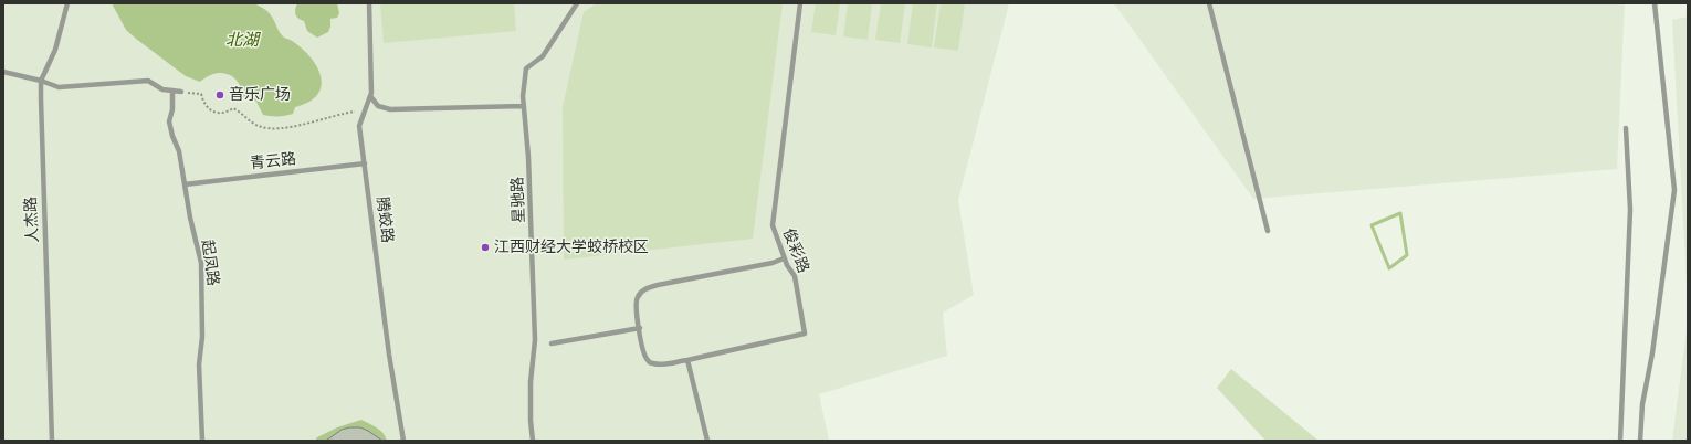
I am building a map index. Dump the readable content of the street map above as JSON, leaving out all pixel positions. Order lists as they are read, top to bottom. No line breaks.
{"streets":{"lane":["青云路","星驰路","人杰路","腾蛟路","俊彩路","起凤路"]},"crossings":[["青云路","腾蛟路"],["青云路","起凤路"]],"water":["北湖"],"places":["音乐广场","江西财经大学蛟桥校区"]}
